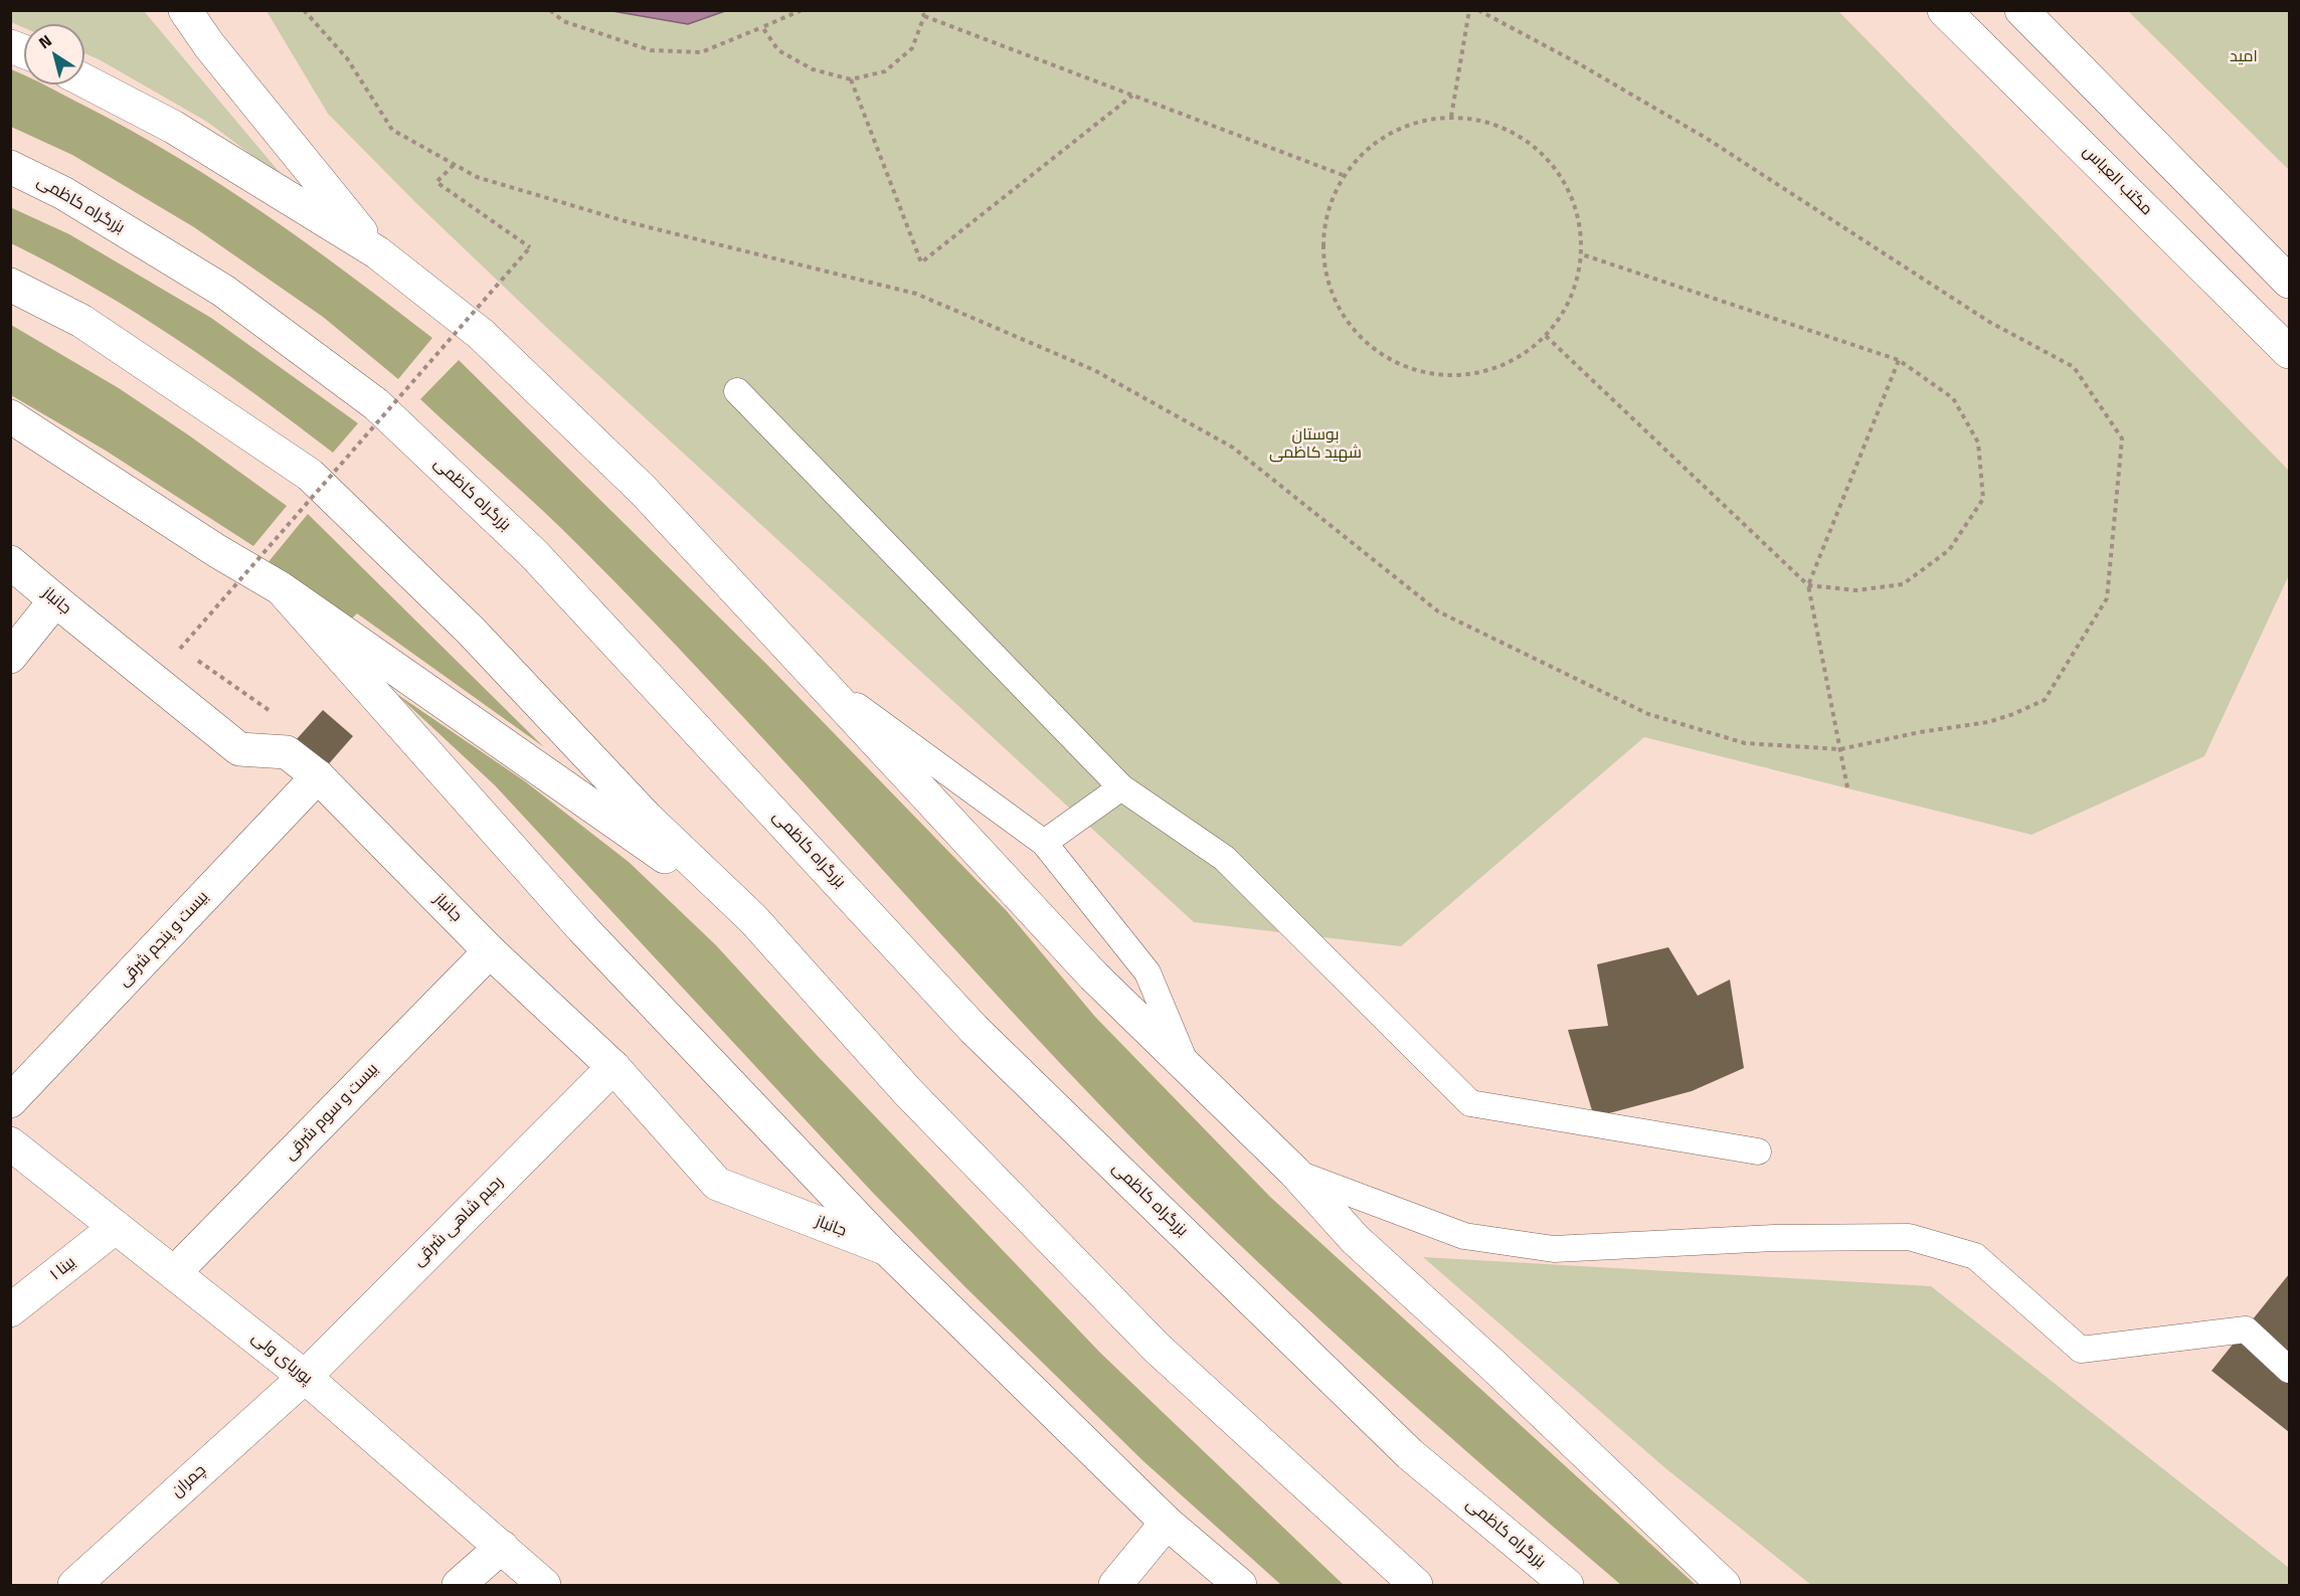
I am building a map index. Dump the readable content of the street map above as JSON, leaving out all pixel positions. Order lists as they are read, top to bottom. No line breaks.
{"streets":{"main road":["مکتب العباس","بزرگراه کاظمی","جانباز","بیست و پنجم شرقی","بیست و سوم شرقی","رحیم شاهی شرقی","بینا ۱","پوریای ولی","چمران"]},"crossings":[["جانباز","بیست و پنجم شرقی"],["جانباز","بیست و سوم شرقی"],["جانباز","رحیم شاهی شرقی"],["بیست و سوم شرقی","پوریای ولی"],["رحیم شاهی شرقی","پوریای ولی"],["رحیم شاهی شرقی","چمران"],["بینا ۱","پوریای ولی"],["پوریای ولی","چمران"]],"parks":["امید","بوستان شهید کاظمی"],"north":"top left"}
